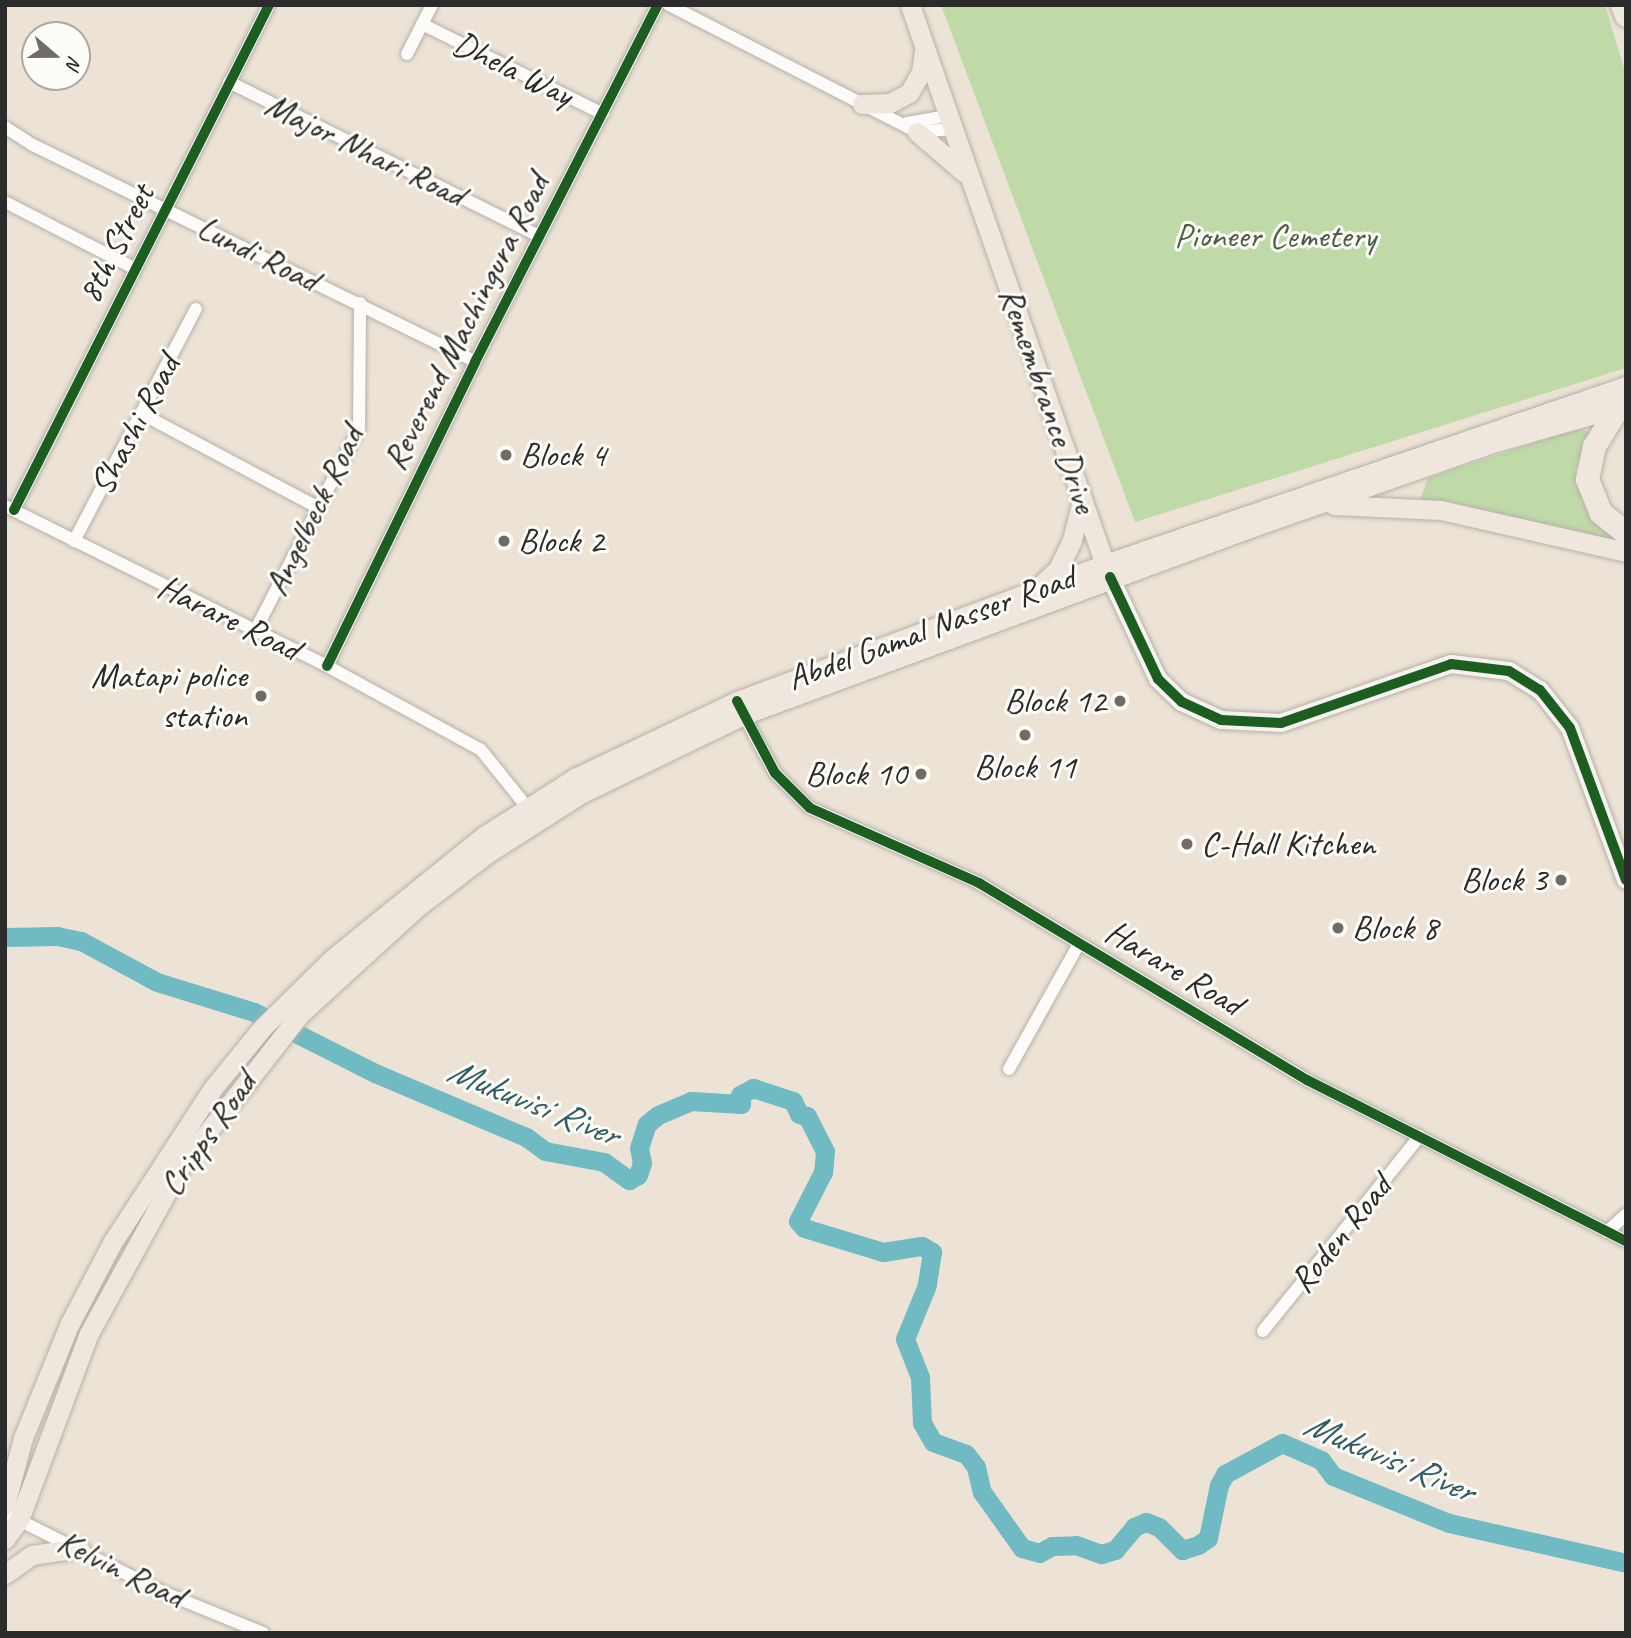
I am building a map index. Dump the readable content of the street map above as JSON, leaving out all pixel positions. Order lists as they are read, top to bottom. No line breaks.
{"streets":{"main road":["Remembrance Drive","Abdel Gamal Nasser Road","Cripps Road"],"street":["Dhela Way","Major Nhari Road","8th Street","Lundi Road","Reverend Machingura Road","Shashi Road","Angelbeck Road","Harare Road","Roden Road","Kelvin Road"]},"crossings":[["Dhela Way","Reverend Machingura Road"],["Major Nhari Road","8th Street"],["Major Nhari Road","Reverend Machingura Road"],["8th Street","Lundi Road"],["8th Street","Harare Road"],["Lundi Road","Reverend Machingura Road"],["Lundi Road","Angelbeck Road"],["Reverend Machingura Road","Harare Road"],["Remembrance Drive","Abdel Gamal Nasser Road"],["Shashi Road","Harare Road"],["Angelbeck Road","Harare Road"],["Harare Road","Abdel Gamal Nasser Road"],["Harare Road","Cripps Road"],["Harare Road","Roden Road"],["Abdel Gamal Nasser Road","Cripps Road"],["Cripps Road","Kelvin Road"]],"water":["Mukuvisi River"],"parks":["Pioneer Cemetery"],"places":["Block 4","Block 2","Matapi police station","Block 12","Block 11","Block 10","C-Hall Kitchen","Block 3","Block 8"],"north":"right"}
